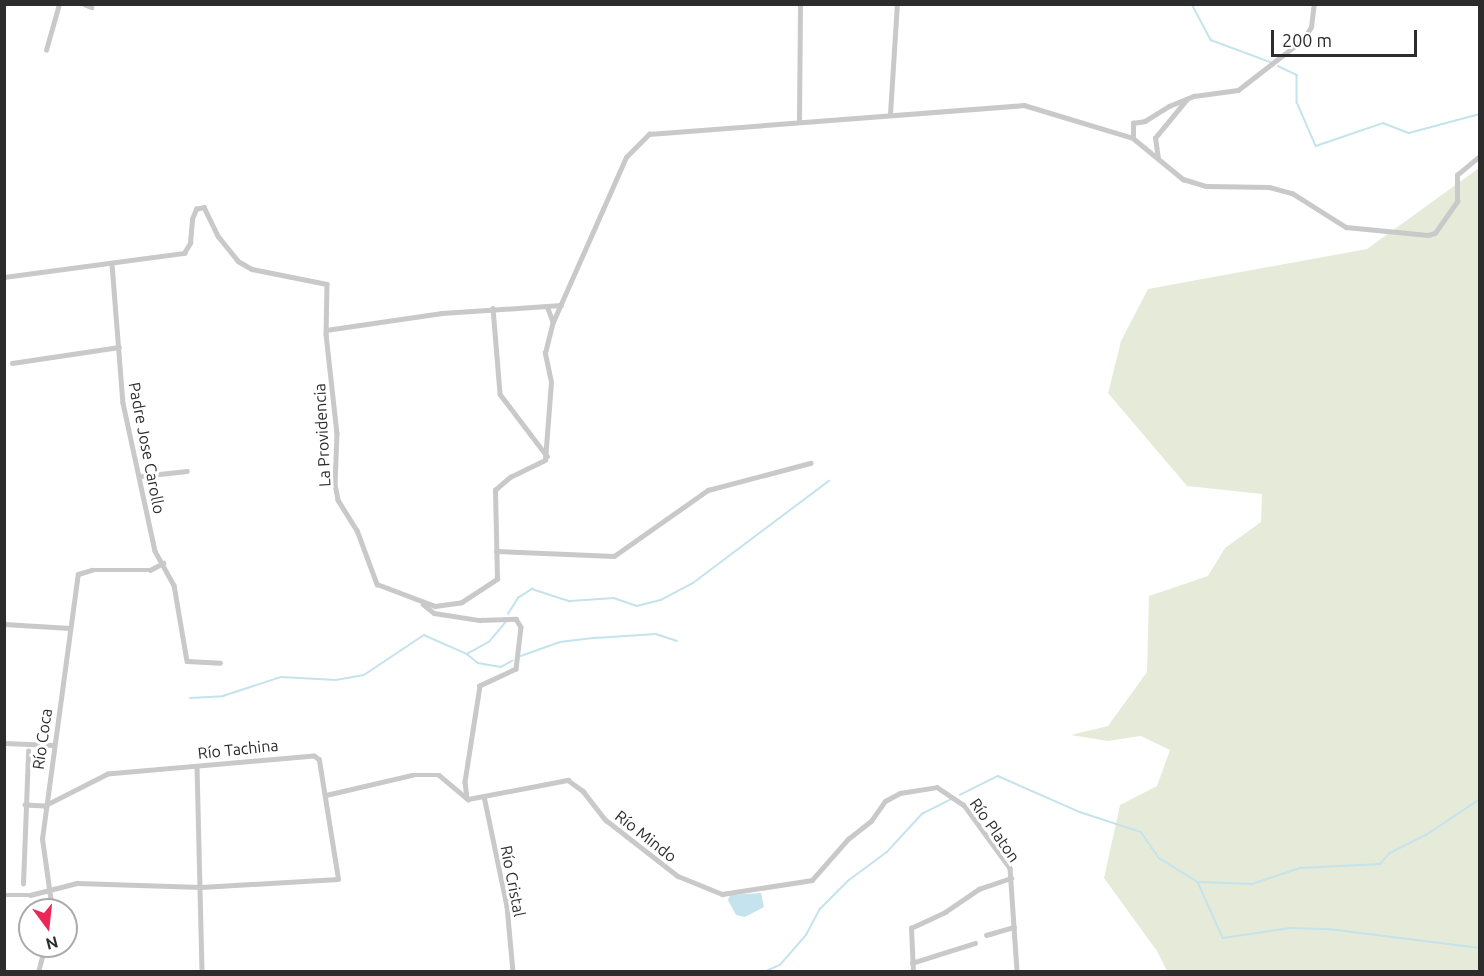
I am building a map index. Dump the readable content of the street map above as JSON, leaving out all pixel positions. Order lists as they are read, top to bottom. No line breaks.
{"streets":{"street":["La Providencia","Padre Jose Carollo","Río Coca","Río Tachina","Río Platon","Río Mindo","Río Cristal"]},"crossings":[["La Providencia","Padre Jose Carollo"],["Padre Jose Carollo","Río Coca"],["Río Coca","Río Tachina"],["Río Platon","Río Mindo"],["Río Mindo","Río Cristal"]],"scale_bar":"200 m","north":"bottom"}
